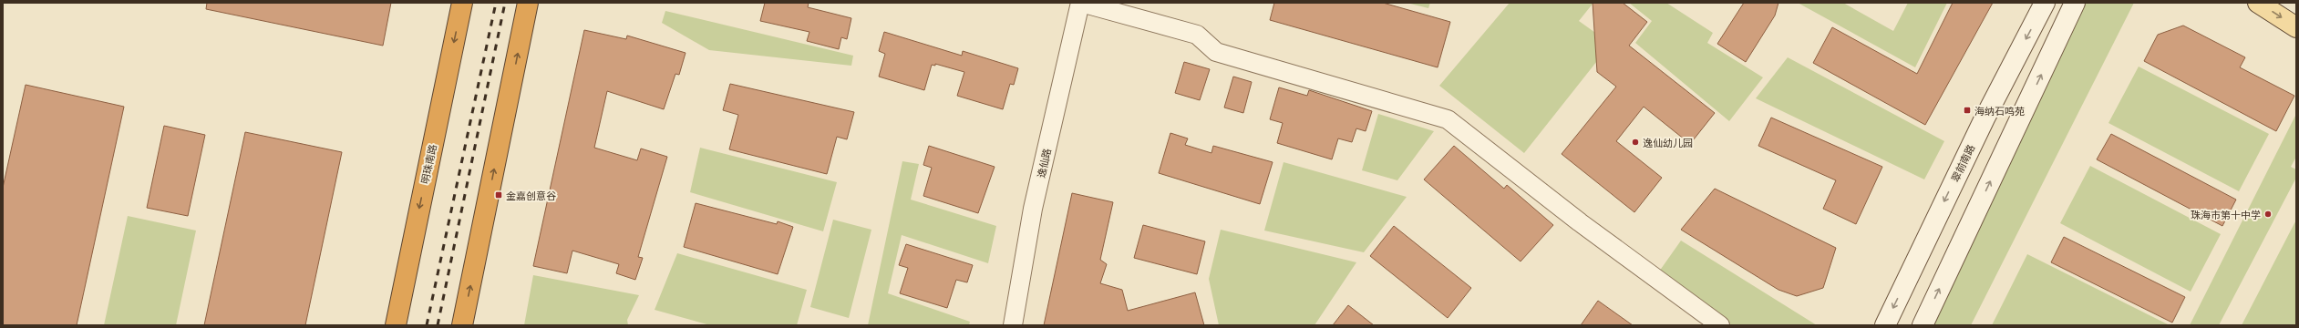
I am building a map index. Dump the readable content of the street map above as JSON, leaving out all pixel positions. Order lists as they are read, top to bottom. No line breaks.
{"streets":{"highway":["明珠南路"],"main road":["翠前南路"],"street":["逸仙路"]},"places":{"transit":["海纳石鸣苑","金嘉创意谷"],"other":["逸仙幼儿园","珠海市第十中学"]}}
